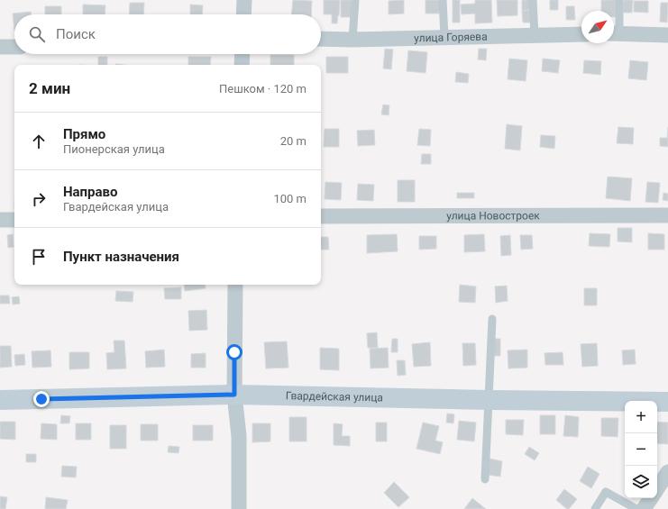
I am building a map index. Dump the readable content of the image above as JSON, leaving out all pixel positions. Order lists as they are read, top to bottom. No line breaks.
{"streets":{"main road":["Гвардейская улица"],"street":["улица Горяева","улица Новостроек"]},"north":"top right","page":{"search":"Поиск","heading":["2 мин","Пешком · 120 m"],"list":[["Прямо","Пионерская улица","20 m"],["Направо","Гвардейская улица","100 m"],"Пункт назначения"],"map_buttons":["+","−"]}}
